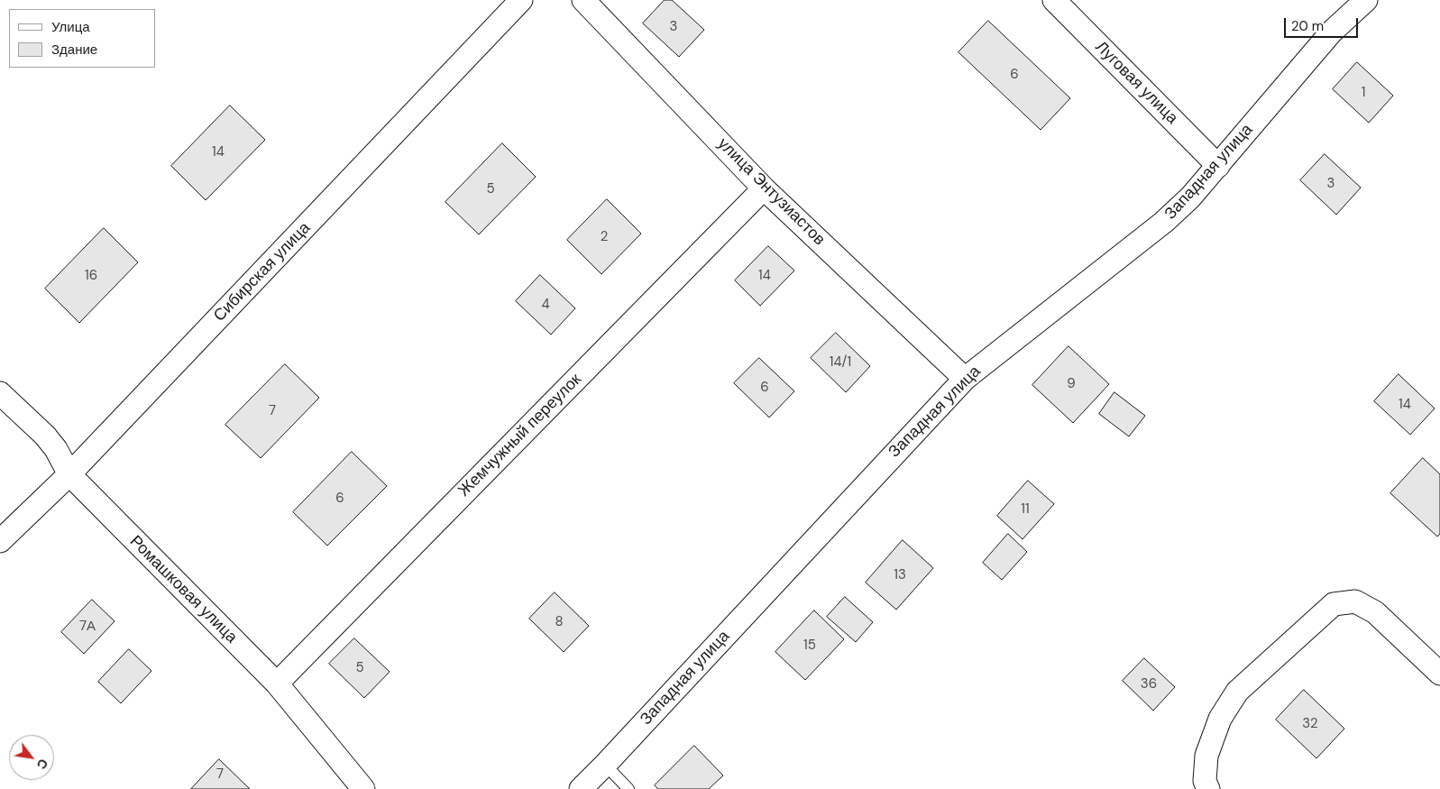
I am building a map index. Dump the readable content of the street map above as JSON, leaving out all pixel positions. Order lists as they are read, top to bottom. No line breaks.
{"streets":{"street":["Луговая улица","Западная улица","улица Энтузиастов","Сибирская улица","Жемчужный переулок","Ромашковая улица"]},"crossings":[["Луговая улица","Западная улица"],["Западная улица","улица Энтузиастов"],["улица Энтузиастов","Жемчужный переулок"],["Сибирская улица","Ромашковая улица"],["Жемчужный переулок","Ромашковая улица"]],"house_numbers":["3","6","1","14","3","5","2","16","14","4","14/1","9","6","14","7","6","11","13","8","7А","15","5","36","32","7"],"legend":["Улица","Здание"],"scale_bar":"20 m","north":"bottom right"}
